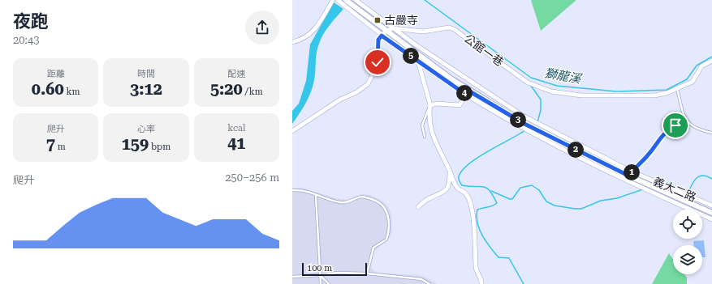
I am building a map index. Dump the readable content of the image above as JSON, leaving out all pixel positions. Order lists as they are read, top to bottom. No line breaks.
{"streets":{"street":["公館一巷","義大二路"]},"crossings":[["公館一巷","義大二路"]],"water":["獅龍溪"],"places":{"transit":["古嚴寺"]},"scale_bar":"100 m","page":{"heading":["夜跑","20:43"],"pins":["5","4","3","2","1"],"stats":[["距離","0.60 km"],["時間","3:12"],["配速","5:20 /km"],["爬升","7 m"],["心率","159 bpm"],["kcal","41"]],"chart":["爬升","250–256 m"],"scale":"100 m"}}
